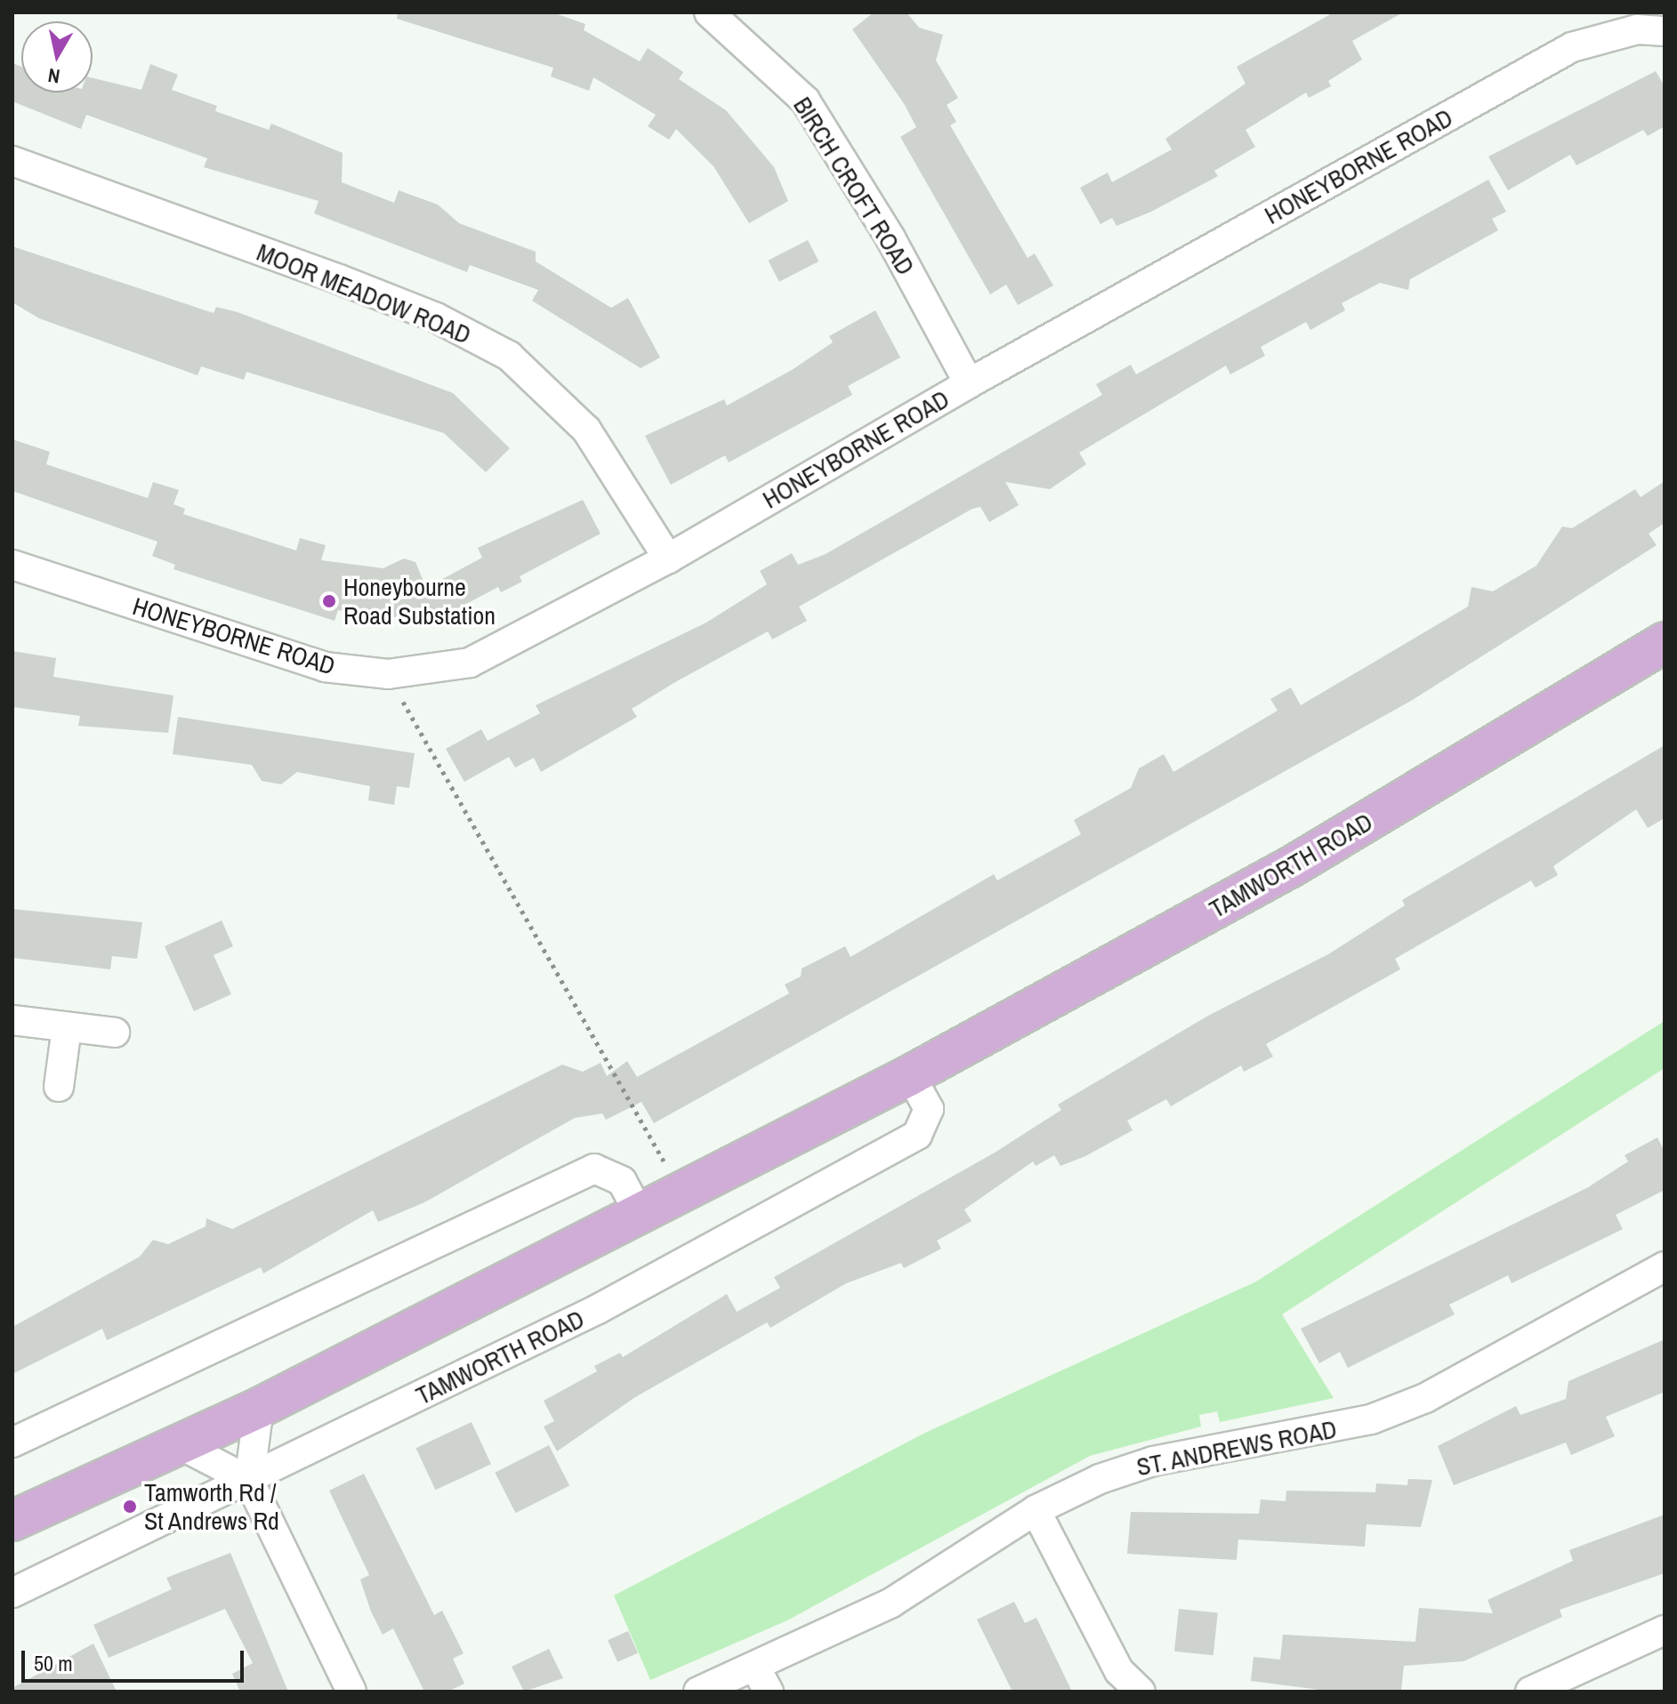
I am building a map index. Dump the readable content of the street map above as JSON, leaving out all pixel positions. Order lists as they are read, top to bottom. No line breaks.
{"streets":{"main road":["TAMWORTH ROAD"],"street":["HONEYBORNE ROAD","BIRCH CROFT ROAD","MOOR MEADOW ROAD","ST. ANDREWS ROAD"]},"crossings":[["HONEYBORNE ROAD","BIRCH CROFT ROAD"],["HONEYBORNE ROAD","MOOR MEADOW ROAD"]],"places":["Honeybourne Road Substation","Tamworth Rd / St Andrews Rd"],"scale_bar":"50 m","north":"bottom"}
